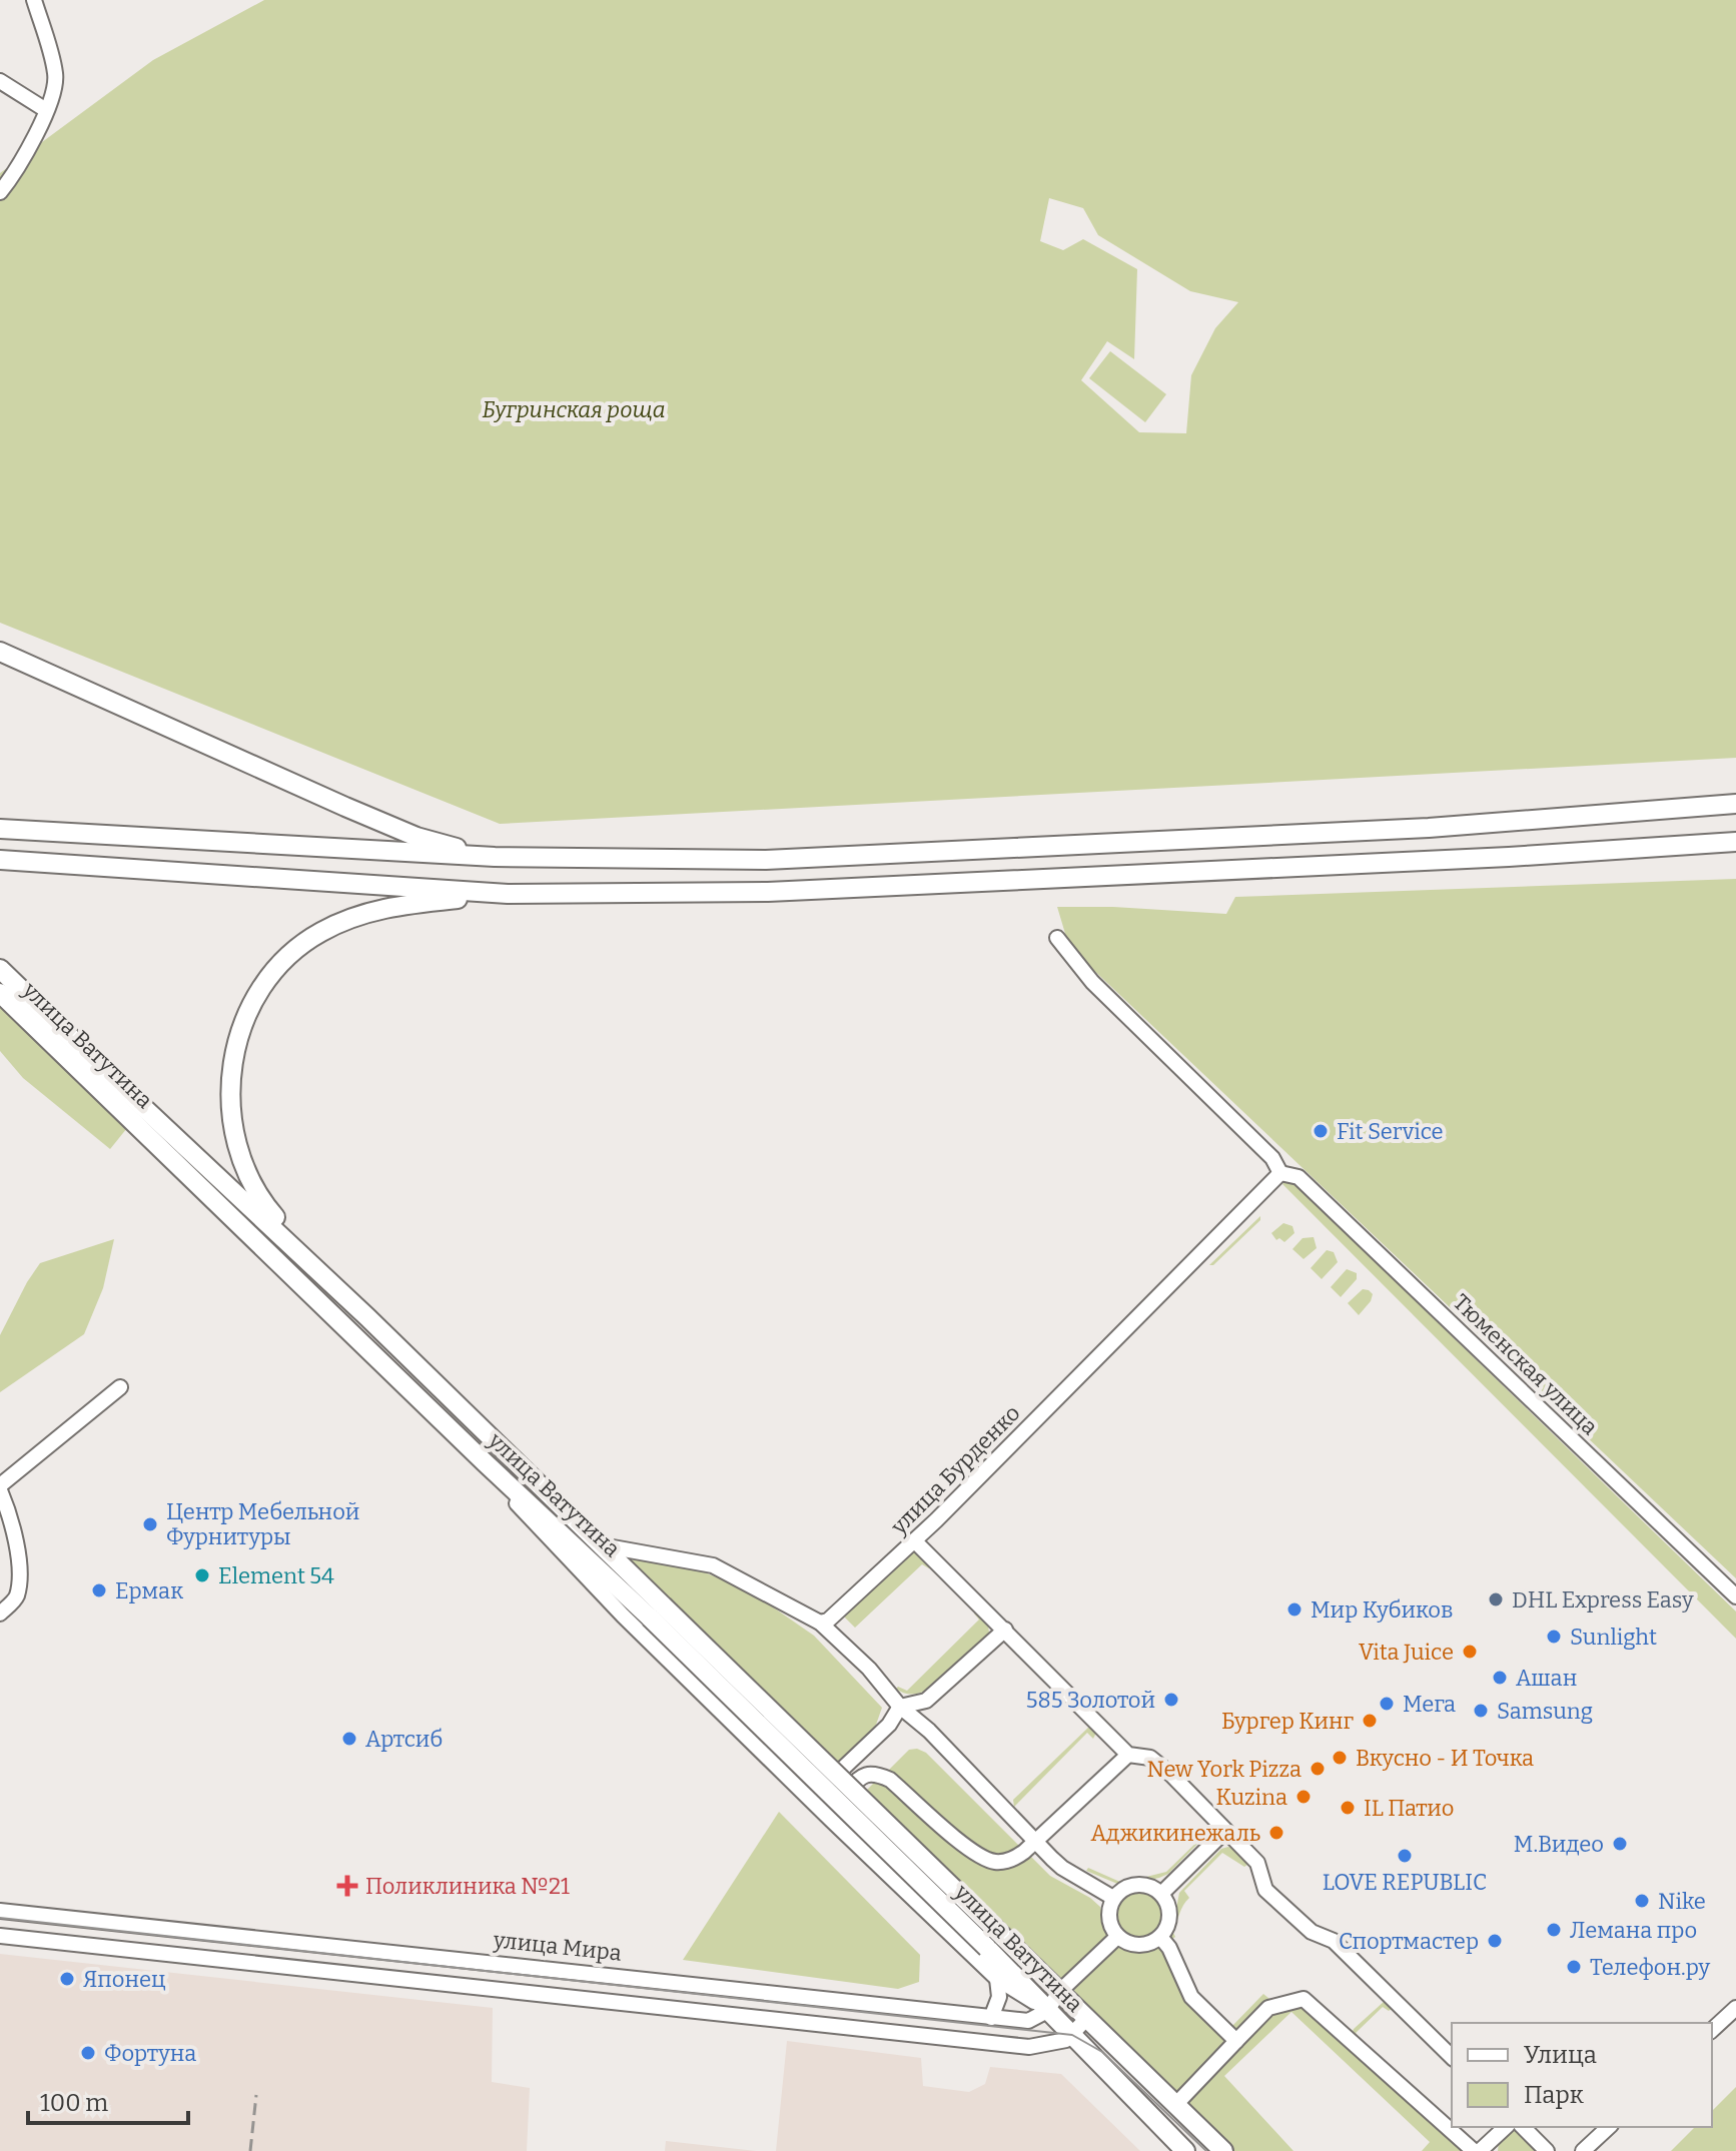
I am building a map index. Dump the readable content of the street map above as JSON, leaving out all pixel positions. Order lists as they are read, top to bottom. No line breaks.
{"streets":{"main road":["улица Ватутина"],"street":["Тюменская улица","улица Бурденко","улица Мира"]},"crossings":[["улица Ватутина","улица Мира"],["Тюменская улица","улица Бурденко"]],"parks":["Бугринская роща"],"places":{"other":["Fit Service","Центр Мебельной Фурнитуры","Element 54","Ермак","DHL Express Easy","Мир Кубиков","Sunlight","Vita Juice","Ашан","585 Золотой","Мега","Samsung","Бургер Кинг","Артсиб","Вкусно - И Точка","New York Pizza","Kuzina","IL Патио","Аджикинежаль","М.Видео","LOVE REPUBLIC","Nike","Лемана про","Спортмастер","Телефон.ру","Японец","Фортуна"],"health":["Поликлиника №21"]},"legend":["Улица","Парк"],"scale_bar":"100 m"}
